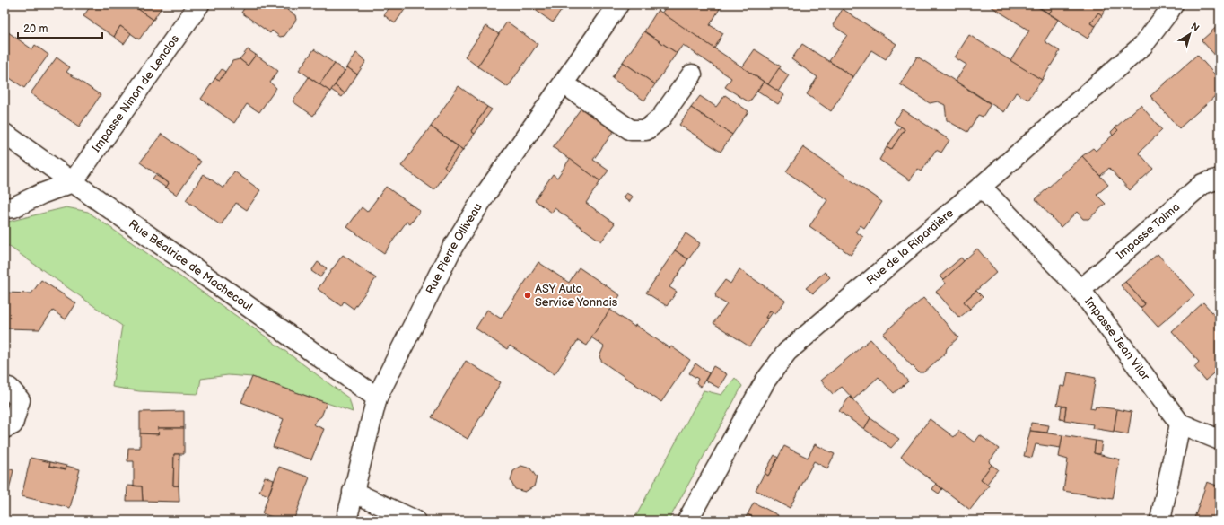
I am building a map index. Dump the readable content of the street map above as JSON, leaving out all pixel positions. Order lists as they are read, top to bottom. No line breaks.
{"streets":{"street":["Impasse Ninon de Lenclos","Impasse Talma","Rue de la Ripardière","Rue Pierre Olliveau","Rue Béatrice de Machecoul","Impasse Jean Vilar"]},"crossings":[["Impasse Ninon de Lenclos","Rue Béatrice de Machecoul"],["Impasse Talma","Impasse Jean Vilar"],["Rue de la Ripardière","Impasse Jean Vilar"],["Rue Pierre Olliveau","Rue Béatrice de Machecoul"]],"places":["ASY Auto Service Yonnais"],"scale_bar":"20 m","north":"top right"}
